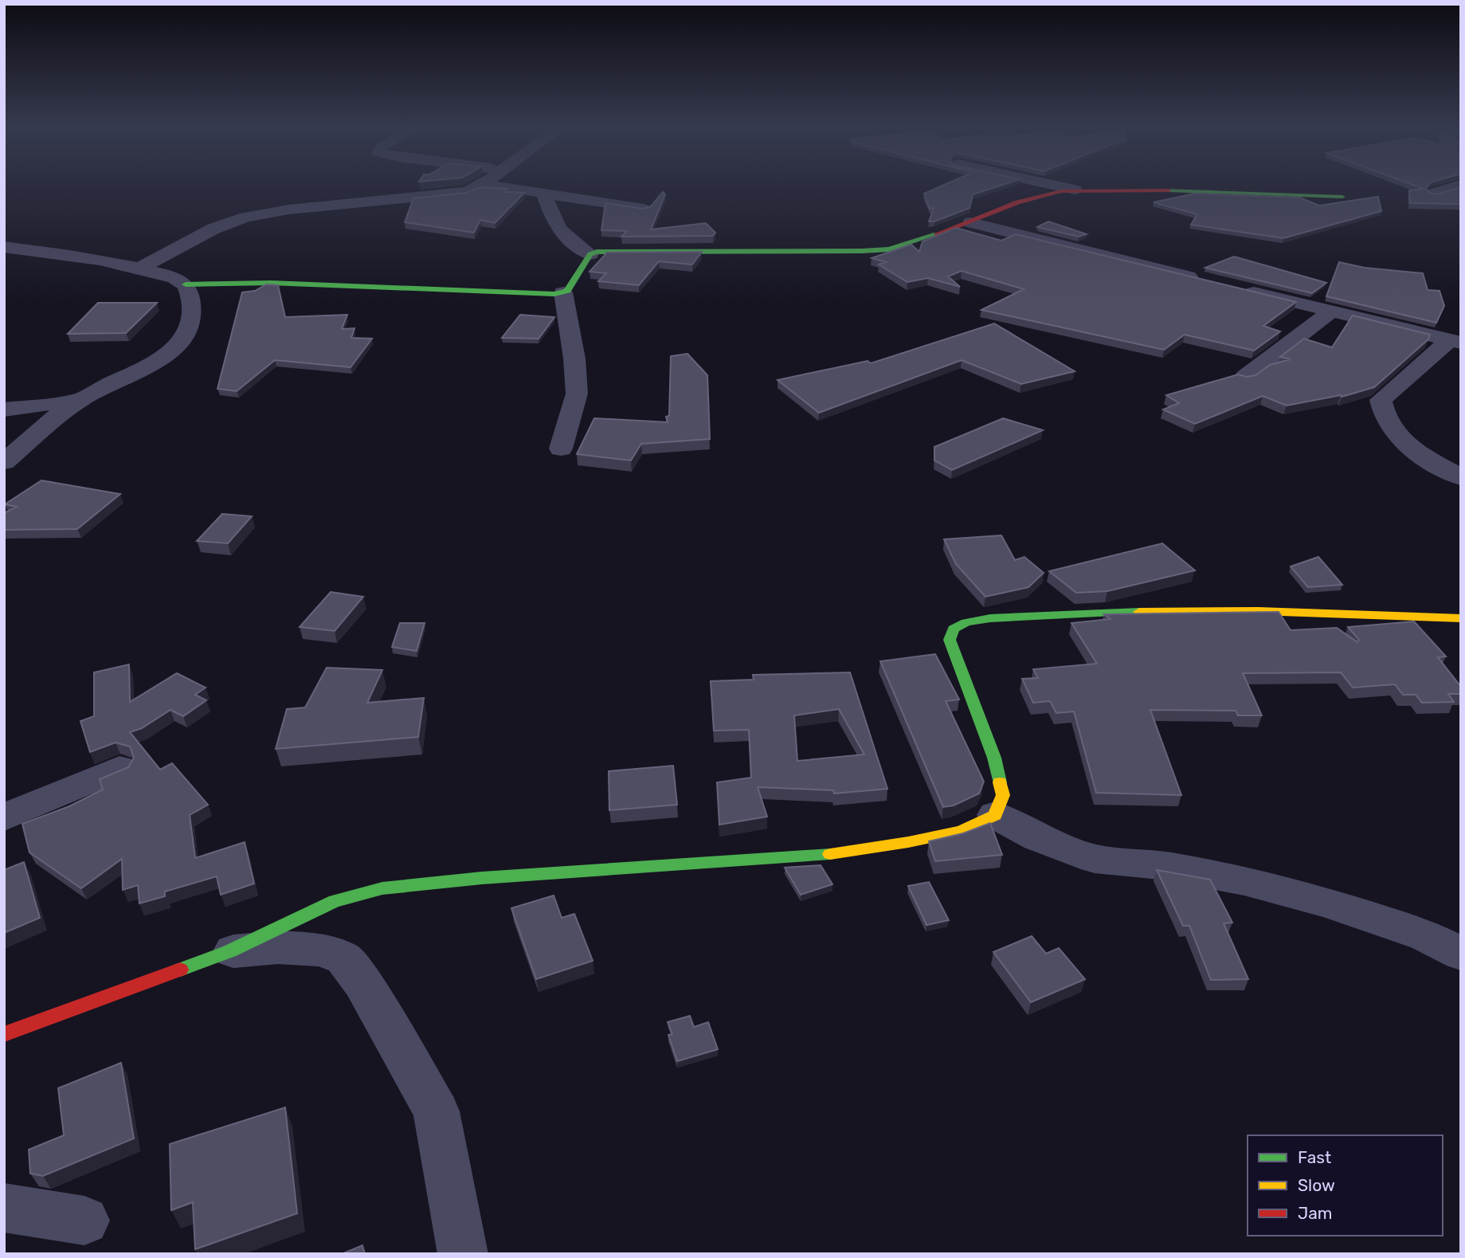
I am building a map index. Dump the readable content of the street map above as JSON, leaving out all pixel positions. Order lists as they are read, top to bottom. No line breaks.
{"legend":["Fast","Slow","Jam"]}
